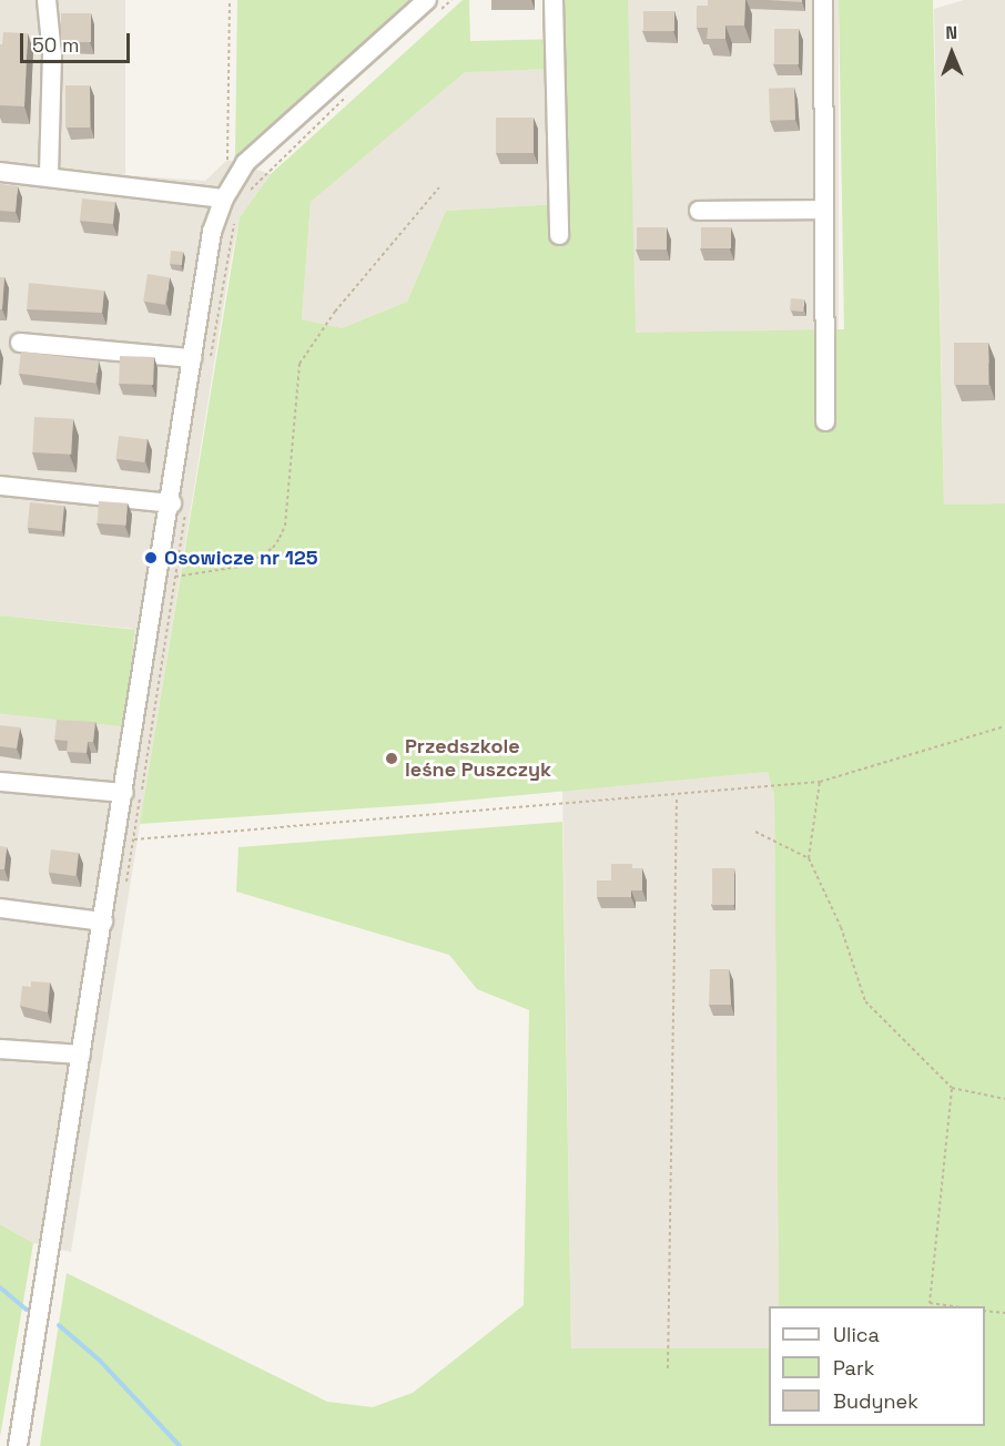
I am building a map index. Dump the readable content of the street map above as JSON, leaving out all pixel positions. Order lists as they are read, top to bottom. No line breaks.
{"places":["Osowicze nr 125","Przedszkole leśne Puszczyk"],"legend":["Ulica","Park","Budynek"],"scale_bar":"50 m","north":"top"}
